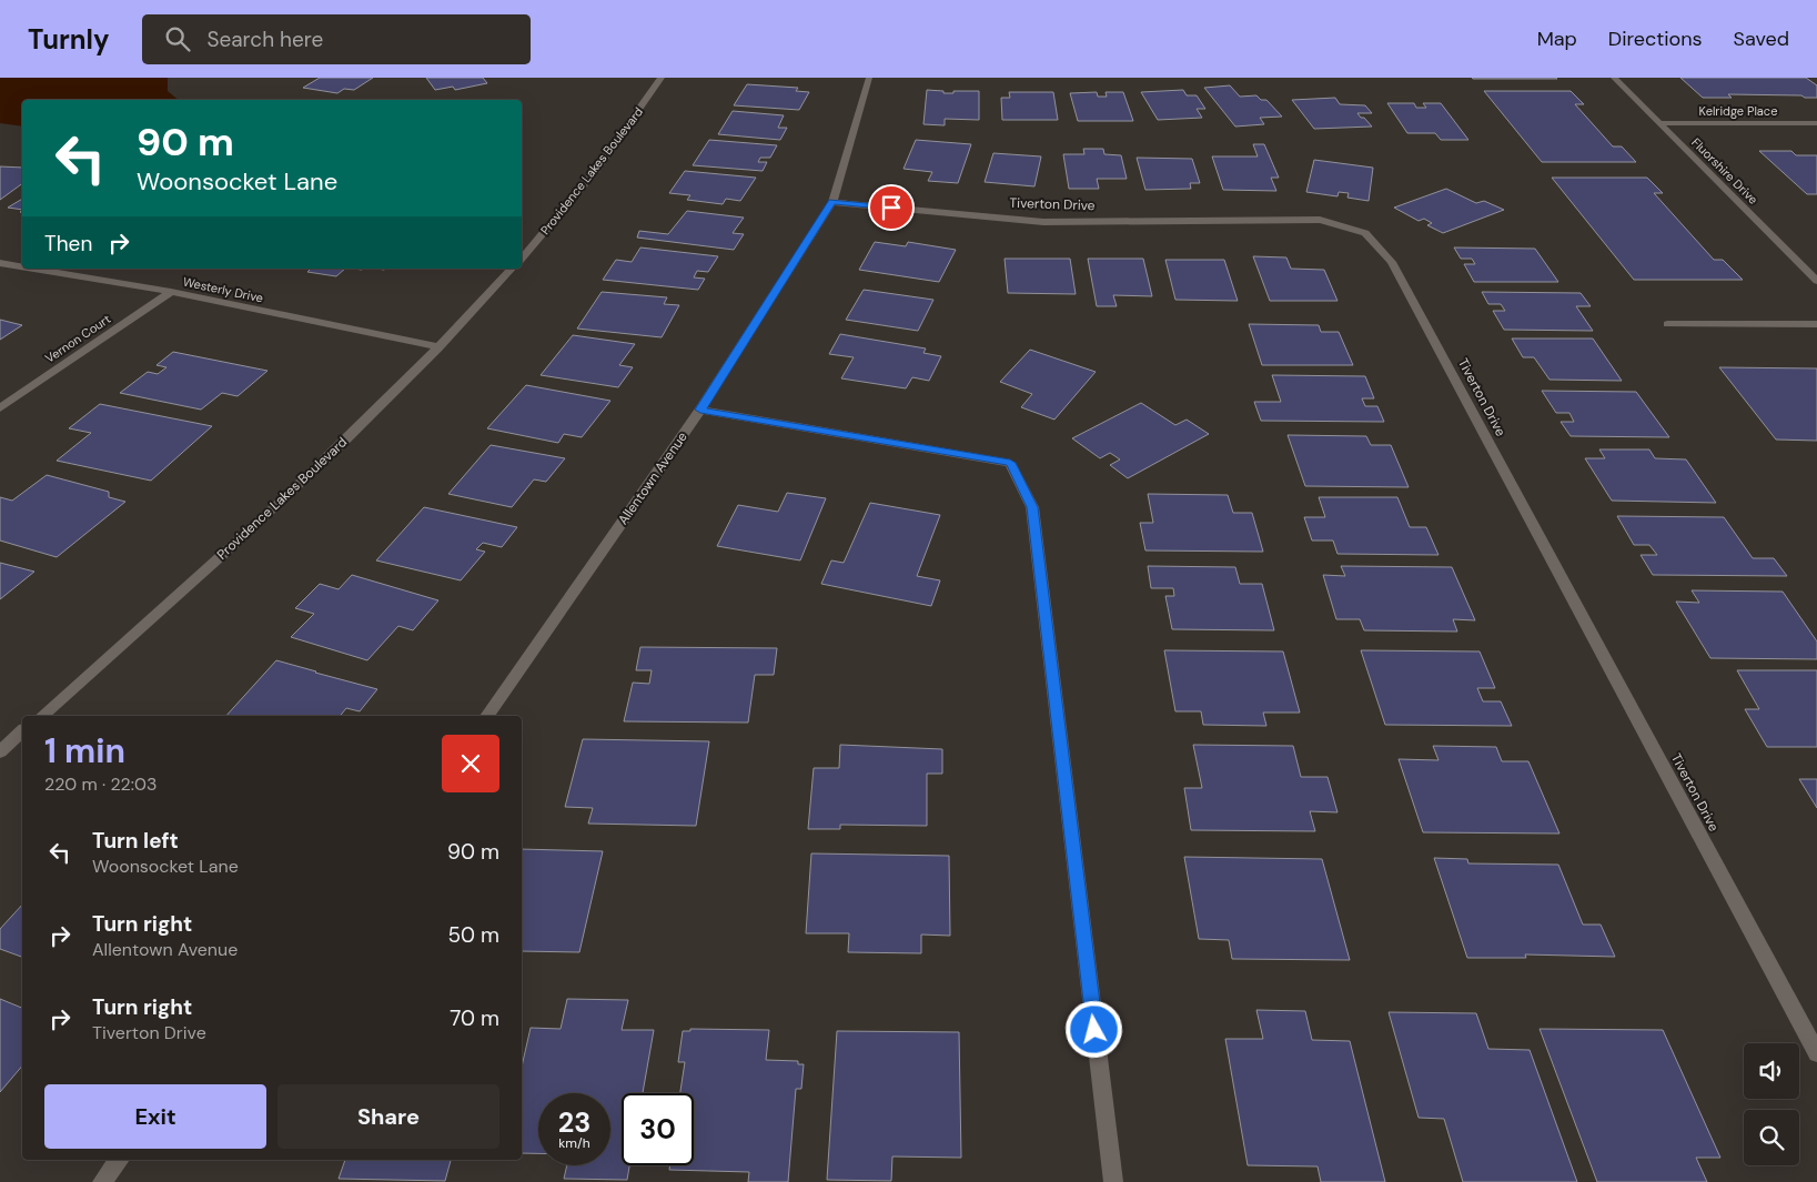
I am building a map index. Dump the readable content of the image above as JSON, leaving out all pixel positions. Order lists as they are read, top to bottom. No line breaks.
{"streets":{"street":["Kelridge Place","Providence Lakes Boulevard","Fluorshire Drive","Tiverton Drive","Westerly Drive","Vernon Court","Allentown Avenue"]},"crossings":[["Kelridge Place","Fluorshire Drive"],["Providence Lakes Boulevard","Westerly Drive"],["Tiverton Drive","Allentown Avenue"],["Westerly Drive","Vernon Court"]],"page":{"header":"Turnly","search":"Search here","nav":["Map","Directions","Saved"],"turn":["90 m","Woonsocket Lane"],"then":"Then","heading":["1 min","220 m · 22:03"],"list":[{"name":"Turn left","note":"Woonsocket Lane","value":"90 m"},{"name":"Turn right","note":"Allentown Avenue","value":"50 m"},{"name":"Turn right","note":"Tiverton Drive","value":"70 m"}],"buttons":["Exit","Share"],"speed":"23 km/h","limit":"30"}}
